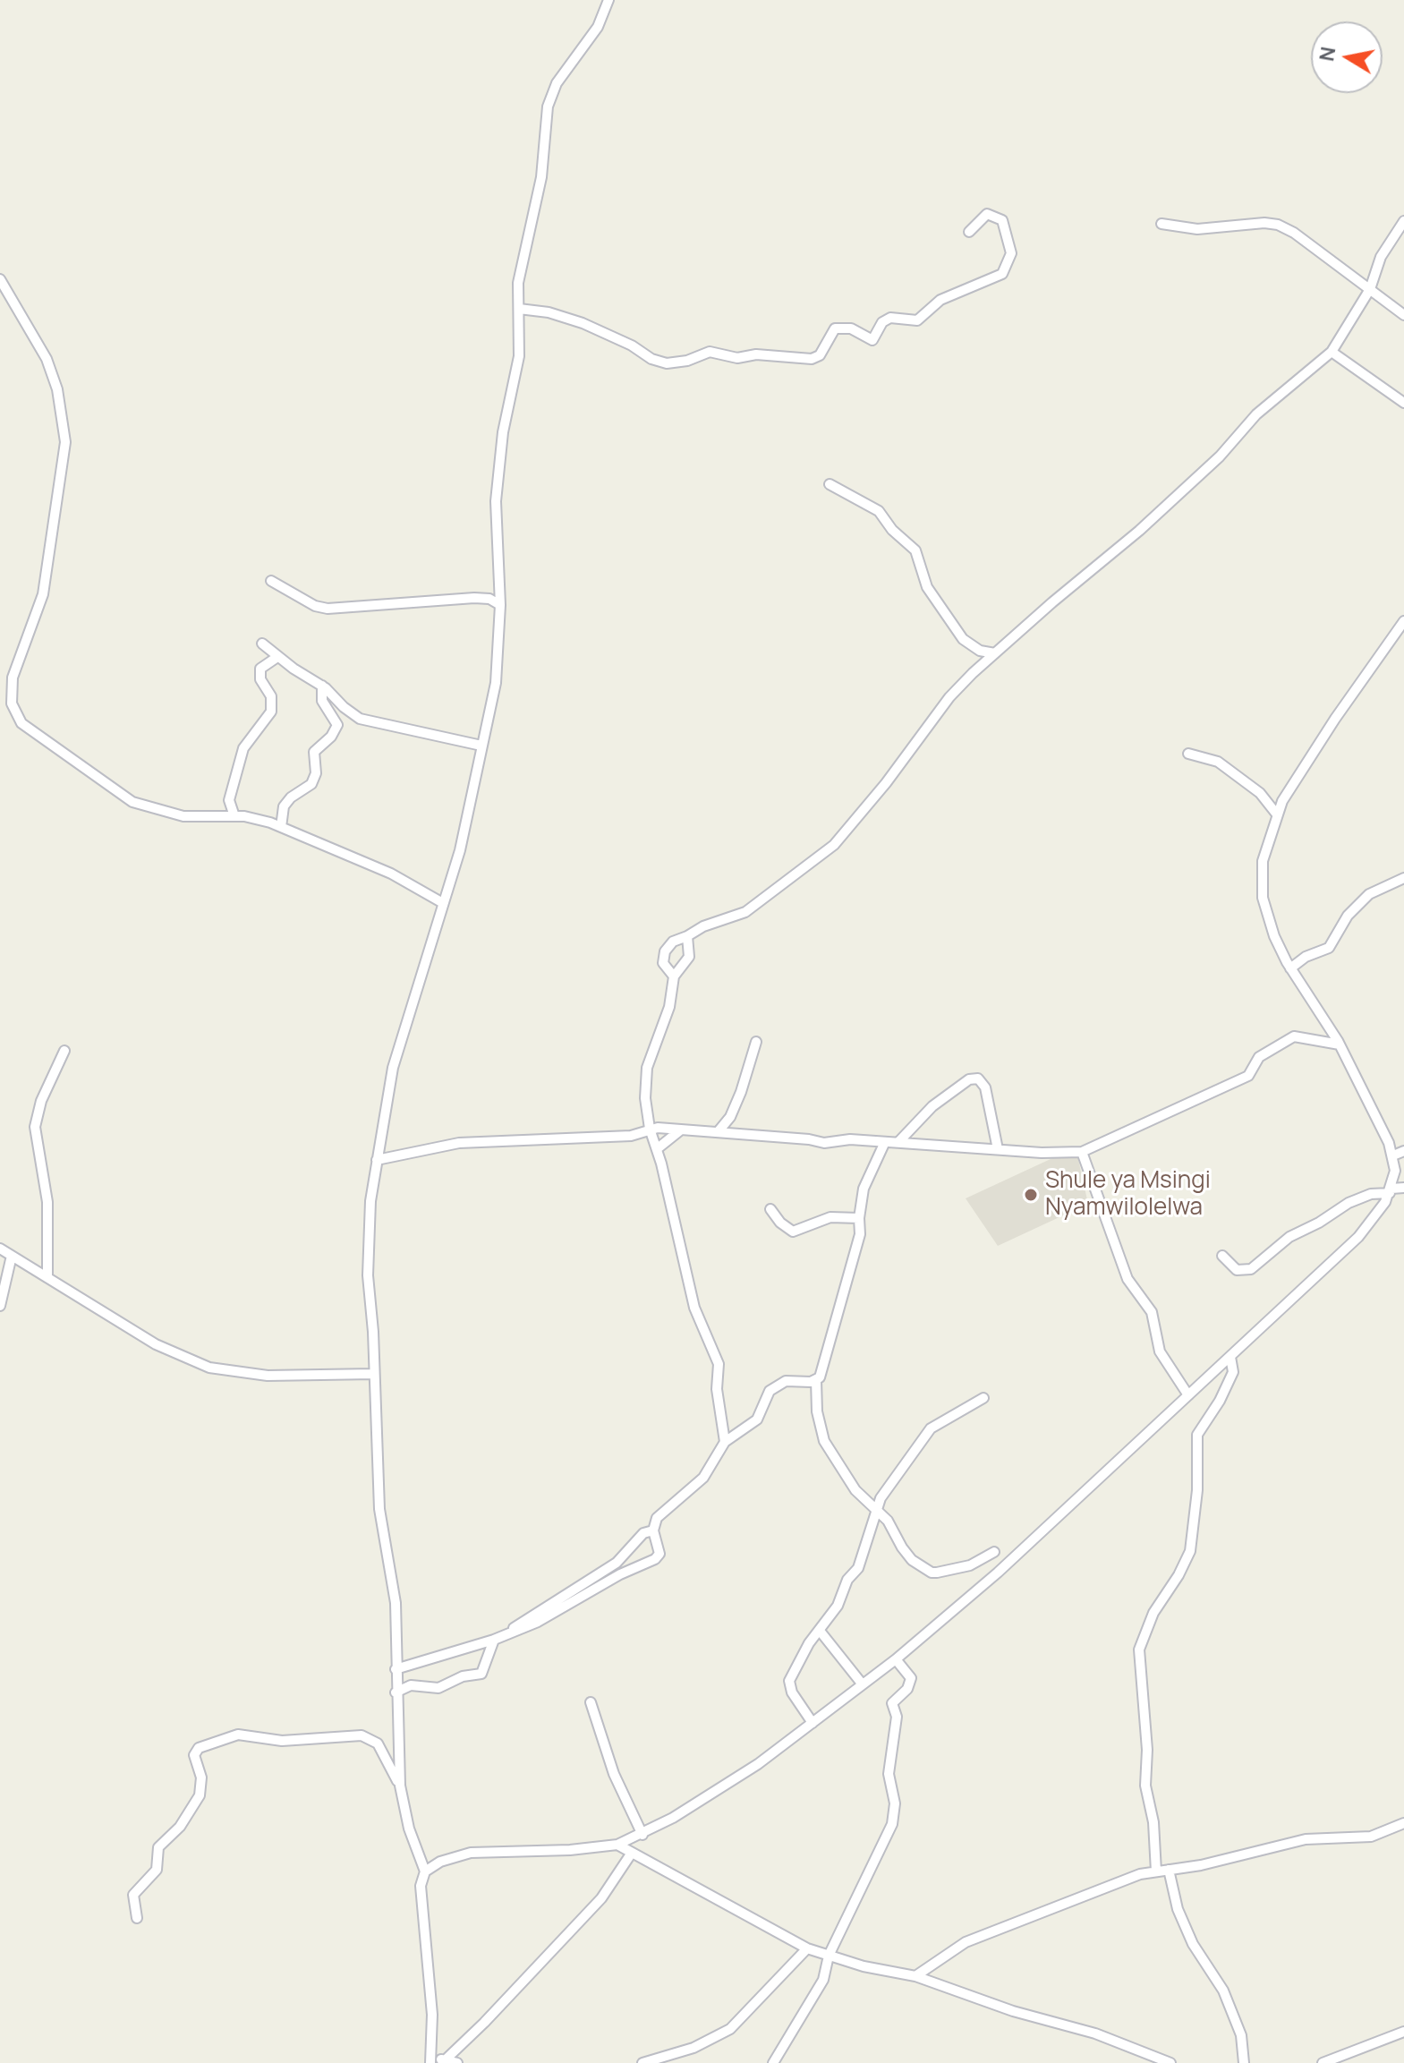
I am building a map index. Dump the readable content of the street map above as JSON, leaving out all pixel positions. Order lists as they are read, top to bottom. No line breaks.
{"places":["Shule ya Msingi Nyamwilolelwa"],"north":"left"}
